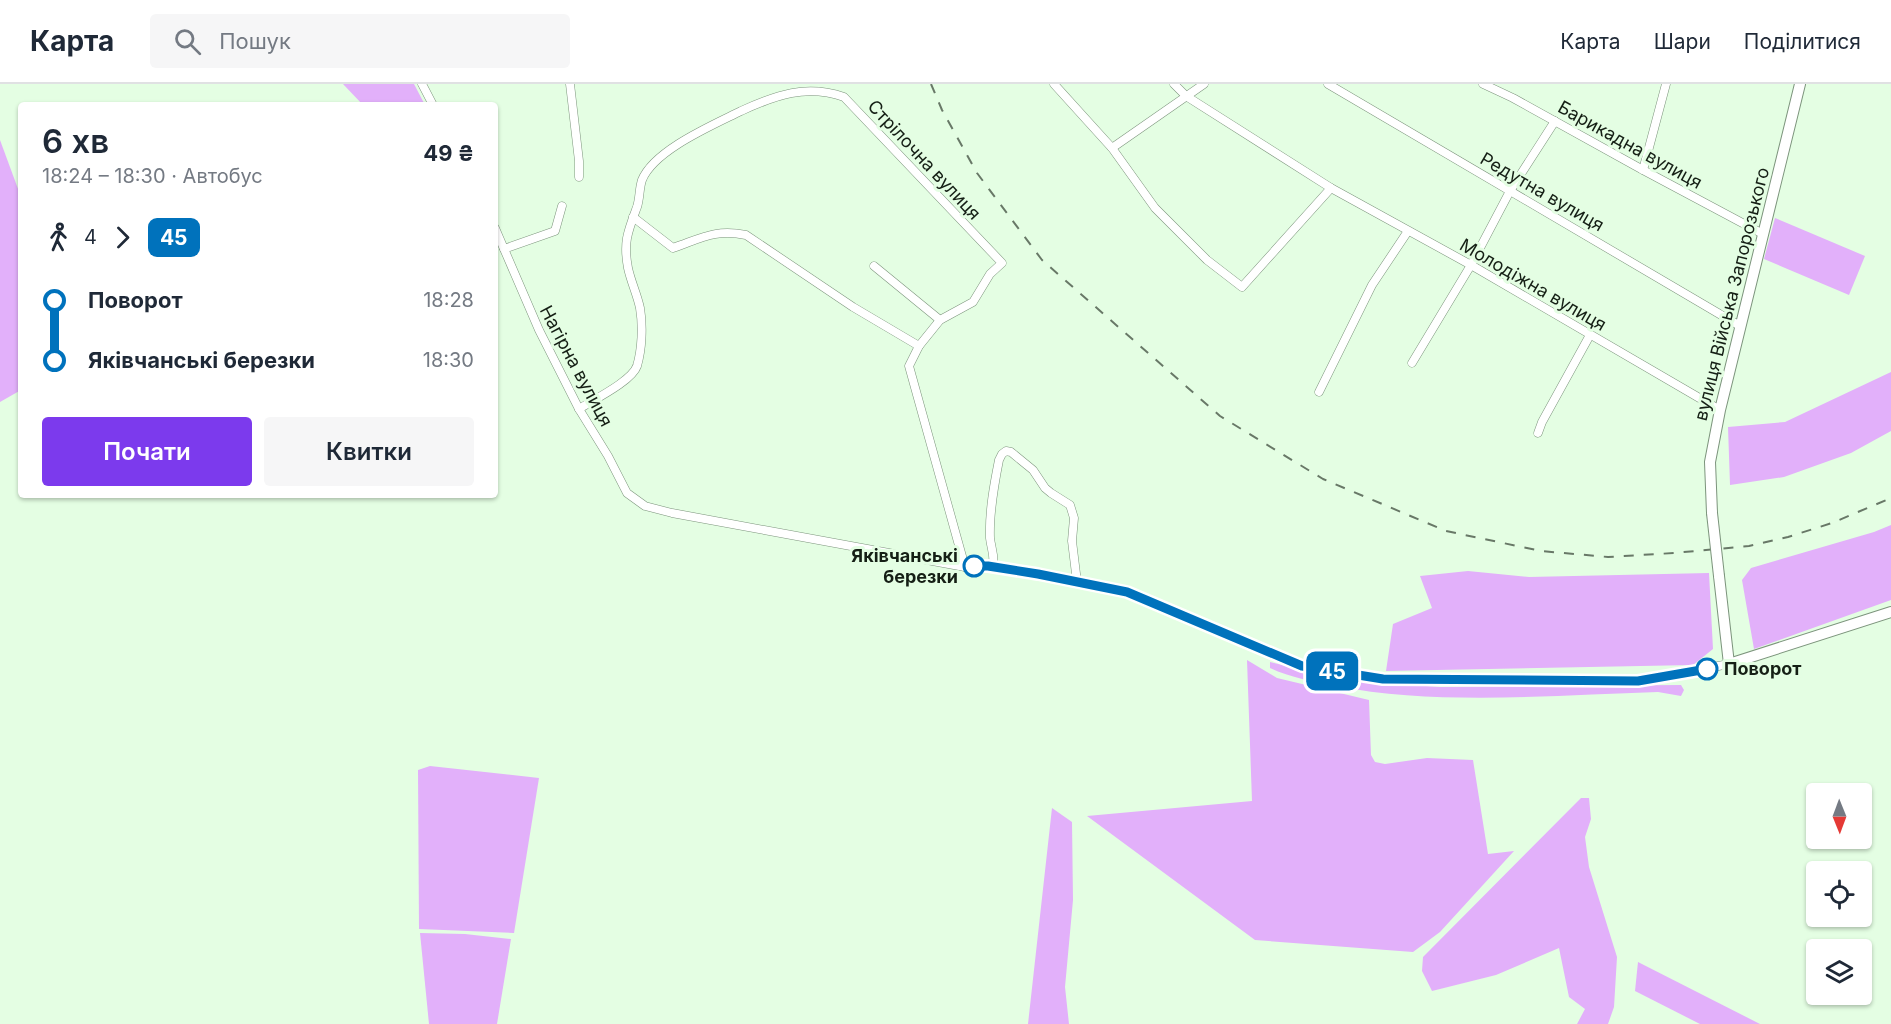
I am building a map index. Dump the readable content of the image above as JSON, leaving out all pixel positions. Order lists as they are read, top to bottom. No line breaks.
{"streets":{"street":["Барикадна вулиця","Стрілочна вулиця","Редутна вулиця","Молодіжна вулиця","вулиця Війська Запорозького","Нагірна вулиця"]},"crossings":[["Барикадна вулиця","вулиця Війська Запорозького"],["Стрілочна вулиця","Нагірна вулиця"],["Редутна вулиця","вулиця Війська Запорозького"],["Молодіжна вулиця","вулиця Війська Запорозького"]],"places":["Яківчанські березки","Поворот"],"lines":["bus line 45"],"north":"bottom","page":{"header":"Карта","search":"Пошук","nav":["Карта","Шари","Поділитися"],"on_map":"45","heading":["6 хв","18:24 – 18:30 · Автобус","49 ₴"],"legs":["4","45"],"list":[{"name":"Поворот","value":"18:28"},{"name":"Яківчанські березки","value":"18:30"}],"buttons":["Почати","Квитки"]}}
